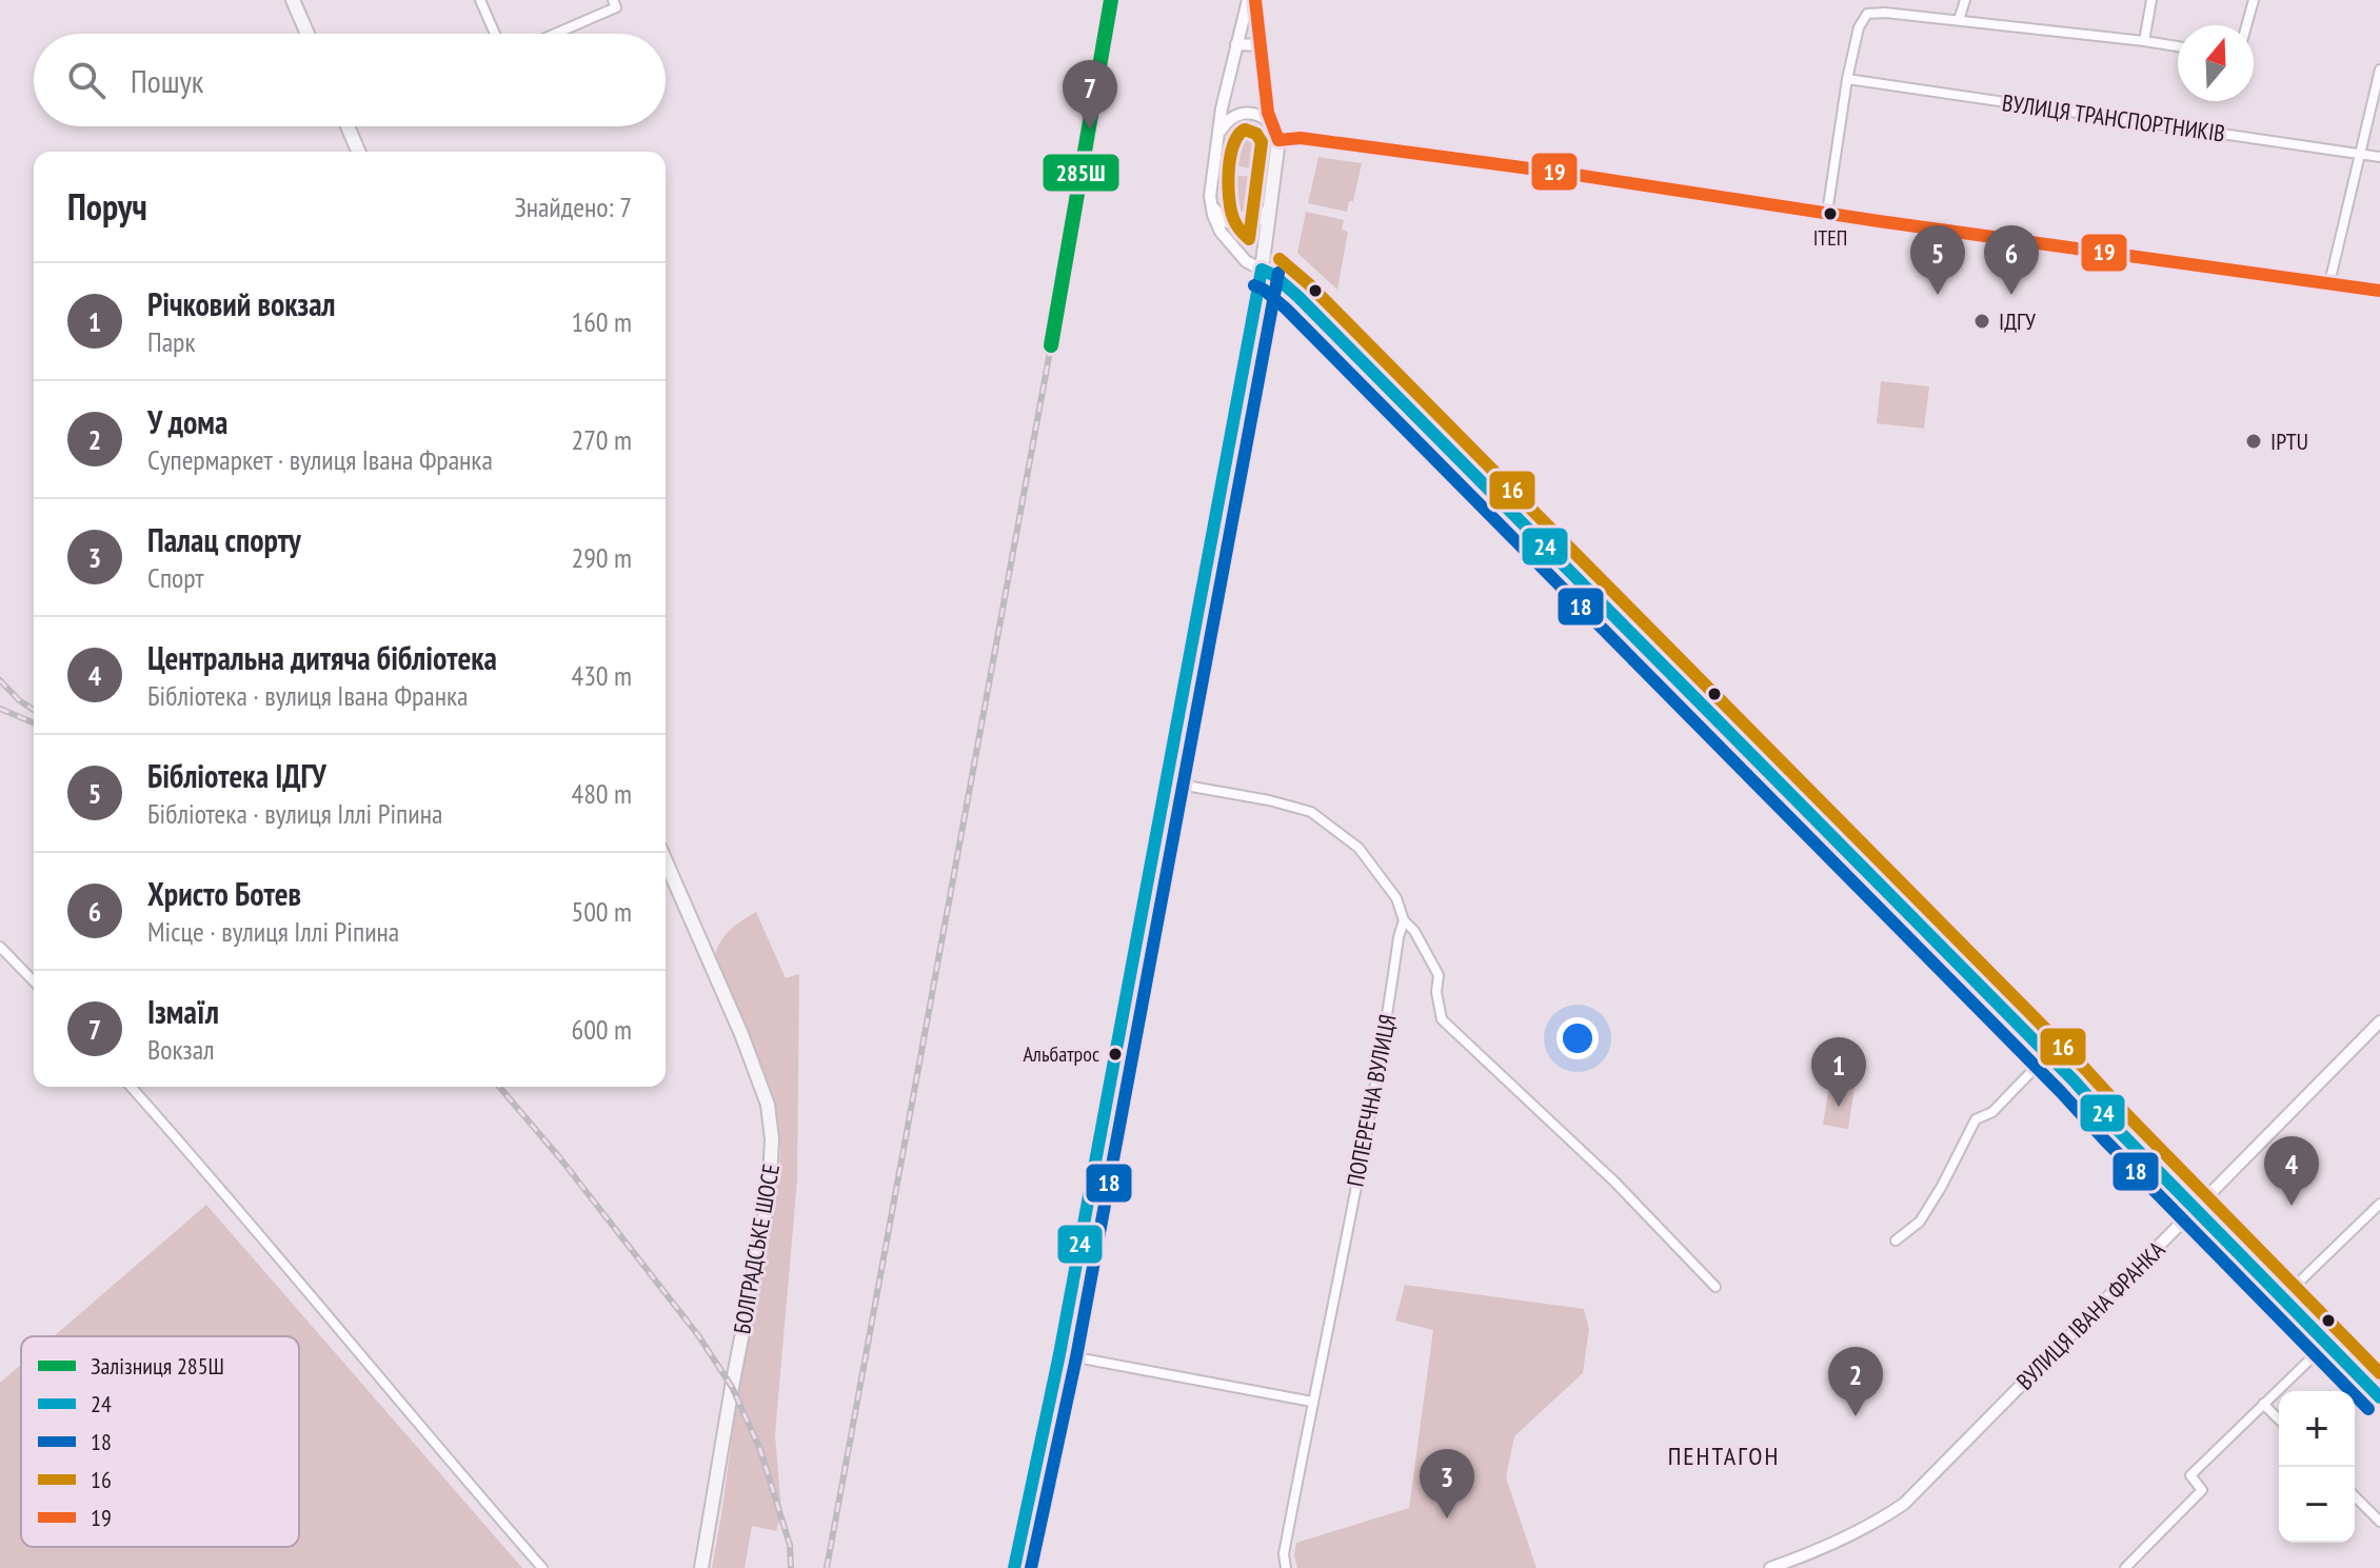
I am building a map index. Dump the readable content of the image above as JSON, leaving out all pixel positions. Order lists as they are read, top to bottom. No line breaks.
{"streets":{"main road":["БОЛГРАДСЬКЕ ШОСЕ"],"street":["ВУЛИЦЯ ТРАНСПОРТНИКІВ","ПОПЕРЕЧНА ВУЛИЦЯ","ВУЛИЦЯ ІВАНА ФРАНКА"]},"districts":["ПЕНТАГОН"],"places":["ІТЕП","ІДГУ","IPTU","Альбатрос"],"lines":["rail line 285Ш","transit line 19","transit line 16","transit line 24","transit line 18"],"legend":["Залізниця 285Ш","24","18","16","19"],"north":"top","page":{"search":"Пошук","pins":["7","5","6","1","4","2","3"],"heading":["Поруч","Знайдено: 7"],"list":[{"mark":"1","name":"Річковий вокзал","note":"Парк","value":"160 m"},{"mark":"2","name":"У дома","note":"Супермаркет · вулиця Івана Франка","value":"270 m"},{"mark":"3","name":"Палац спорту","note":"Спорт","value":"290 m"},{"mark":"4","name":"Центральна дитяча бібліотека","note":"Бібліотека · вулиця Івана Франка","value":"430 m"},{"mark":"5","name":"Бібліотека ІДГУ","note":"Бібліотека · вулиця Іллі Ріпина","value":"480 m"},{"mark":"6","name":"Христо Ботев","note":"Місце · вулиця Іллі Ріпина","value":"500 m"},{"mark":"7","name":"Ізмаїл","note":"Вокзал","value":"600 m"}],"map_buttons":["+","−"]}}
